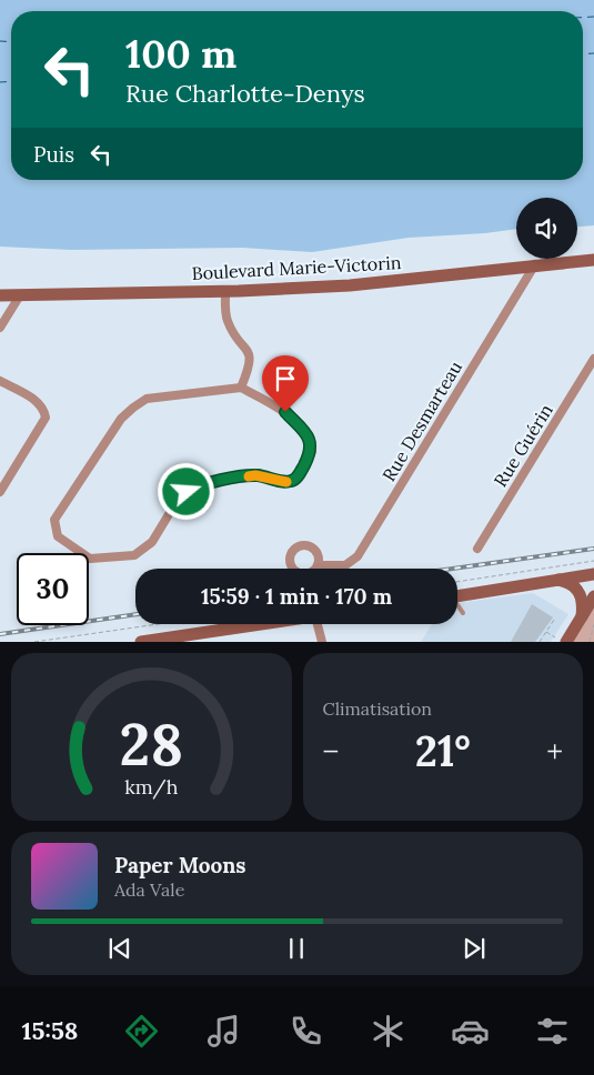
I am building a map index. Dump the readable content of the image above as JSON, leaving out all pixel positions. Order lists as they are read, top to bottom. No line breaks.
{"streets":{"street":["Boulevard Marie-Victorin","Rue Desmarteau","Rue Guérin"]},"crossings":[["Boulevard Marie-Victorin","Rue Desmarteau"]],"page":{"turn":["100 m","Rue Charlotte-Denys"],"then":"Puis","limit":"30","trip":"15:59 · 1 min · 170 m","tile":"Climatisation","heat":["−","21°","+"],"song":["Paper Moons","Ada Vale"],"tabs":"15:58","gauge":["28","km/h"]}}
